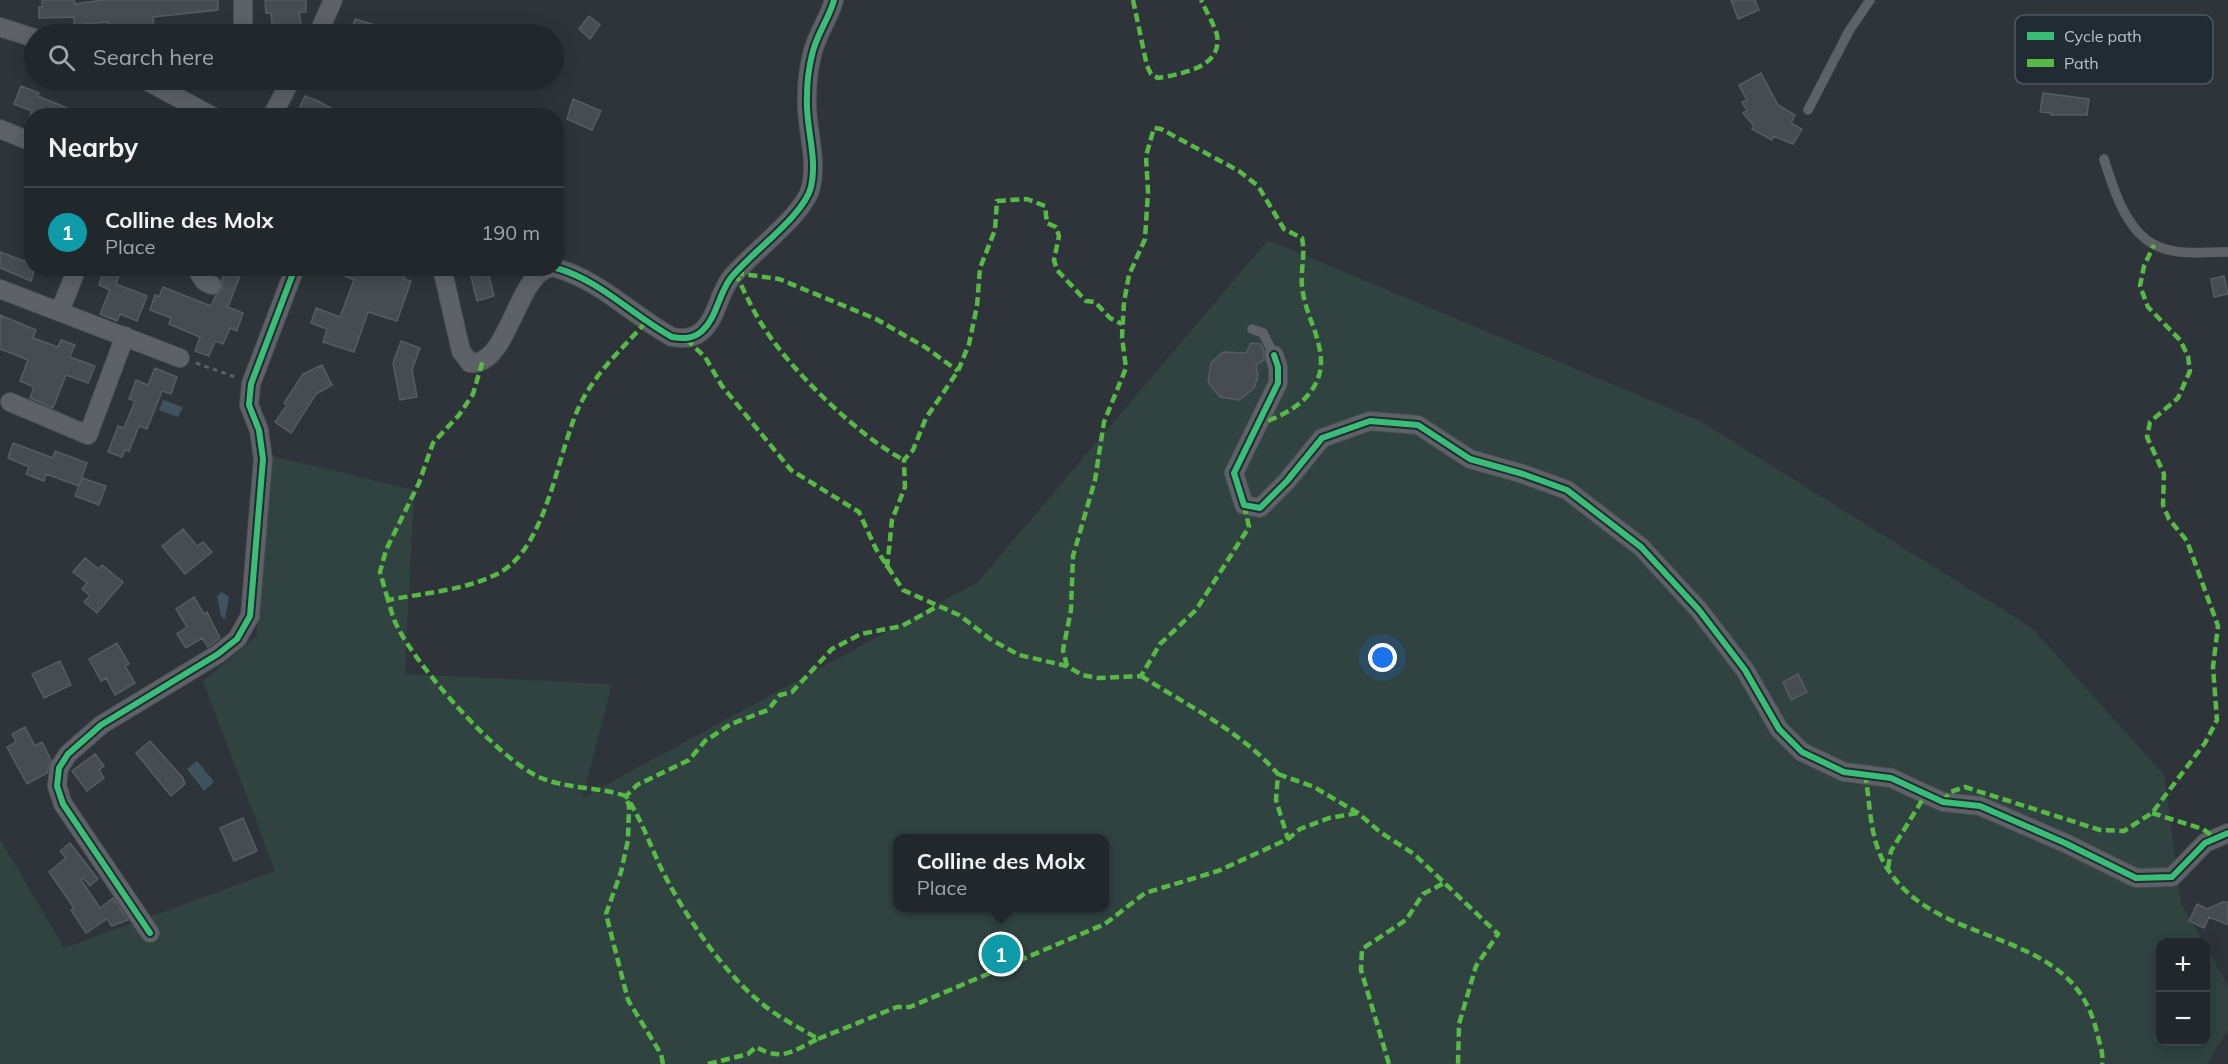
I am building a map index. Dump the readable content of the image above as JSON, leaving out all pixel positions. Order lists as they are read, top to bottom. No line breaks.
{"legend":["Cycle path","Path"],"page":{"search":"Search here","heading":"Nearby","list":[{"mark":"1","name":"Colline des Molx","note":"Place","value":"190 m"}],"popup":["Colline des Molx","Place"],"pins":"1","map_buttons":["+","−"]}}
